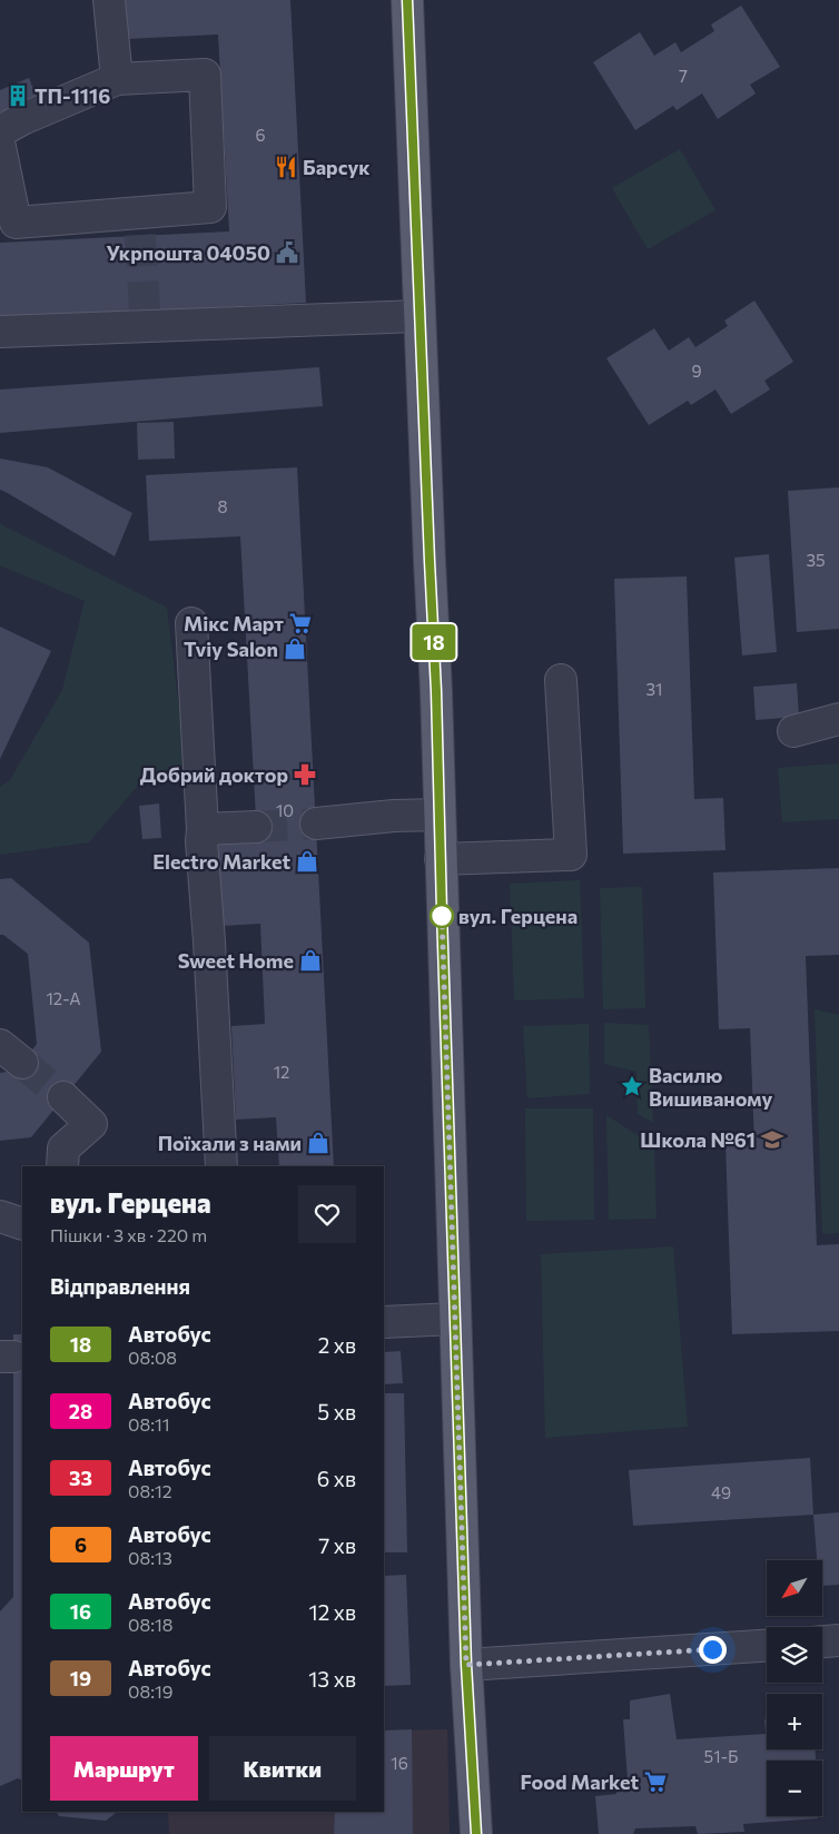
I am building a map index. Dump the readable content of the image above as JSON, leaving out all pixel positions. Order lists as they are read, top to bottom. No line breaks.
{"places":{"building":["ТП-1116"],"restaurant":["Барсук"],"public building":["Укрпошта 04050"],"supermarket":["Мікс Март","Food Market"],"shop":["Tviy Salon","Electro Market","Sweet Home","Поїхали з нами"],"pharmacy":["Добрий доктор"],"other":["вул. Герцена"],"place":["Василю Вишиваному"],"school or university":["Школа №61"]},"lines":["bus line 18"],"house_numbers":["7","6","9","8","35","31","10","12-А","12","49","51-Б","16"],"north":"bottom left","page":{"on_map":"18","heading":[["вул. Герцена","Пішки · 3 хв · 220 m"],"Відправлення"],"list":[{"mark":"18","name":"Автобус","note":"08:08","value":"2 хв"},{"mark":"28","name":"Автобус","note":"08:11","value":"5 хв"},{"mark":"33","name":"Автобус","note":"08:12","value":"6 хв"},{"mark":"6","name":"Автобус","note":"08:13","value":"7 хв"},{"mark":"16","name":"Автобус","note":"08:18","value":"12 хв"},{"mark":"19","name":"Автобус","note":"08:19","value":"13 хв"}],"map_buttons":["+","−"],"buttons":["Маршрут","Квитки"]}}
